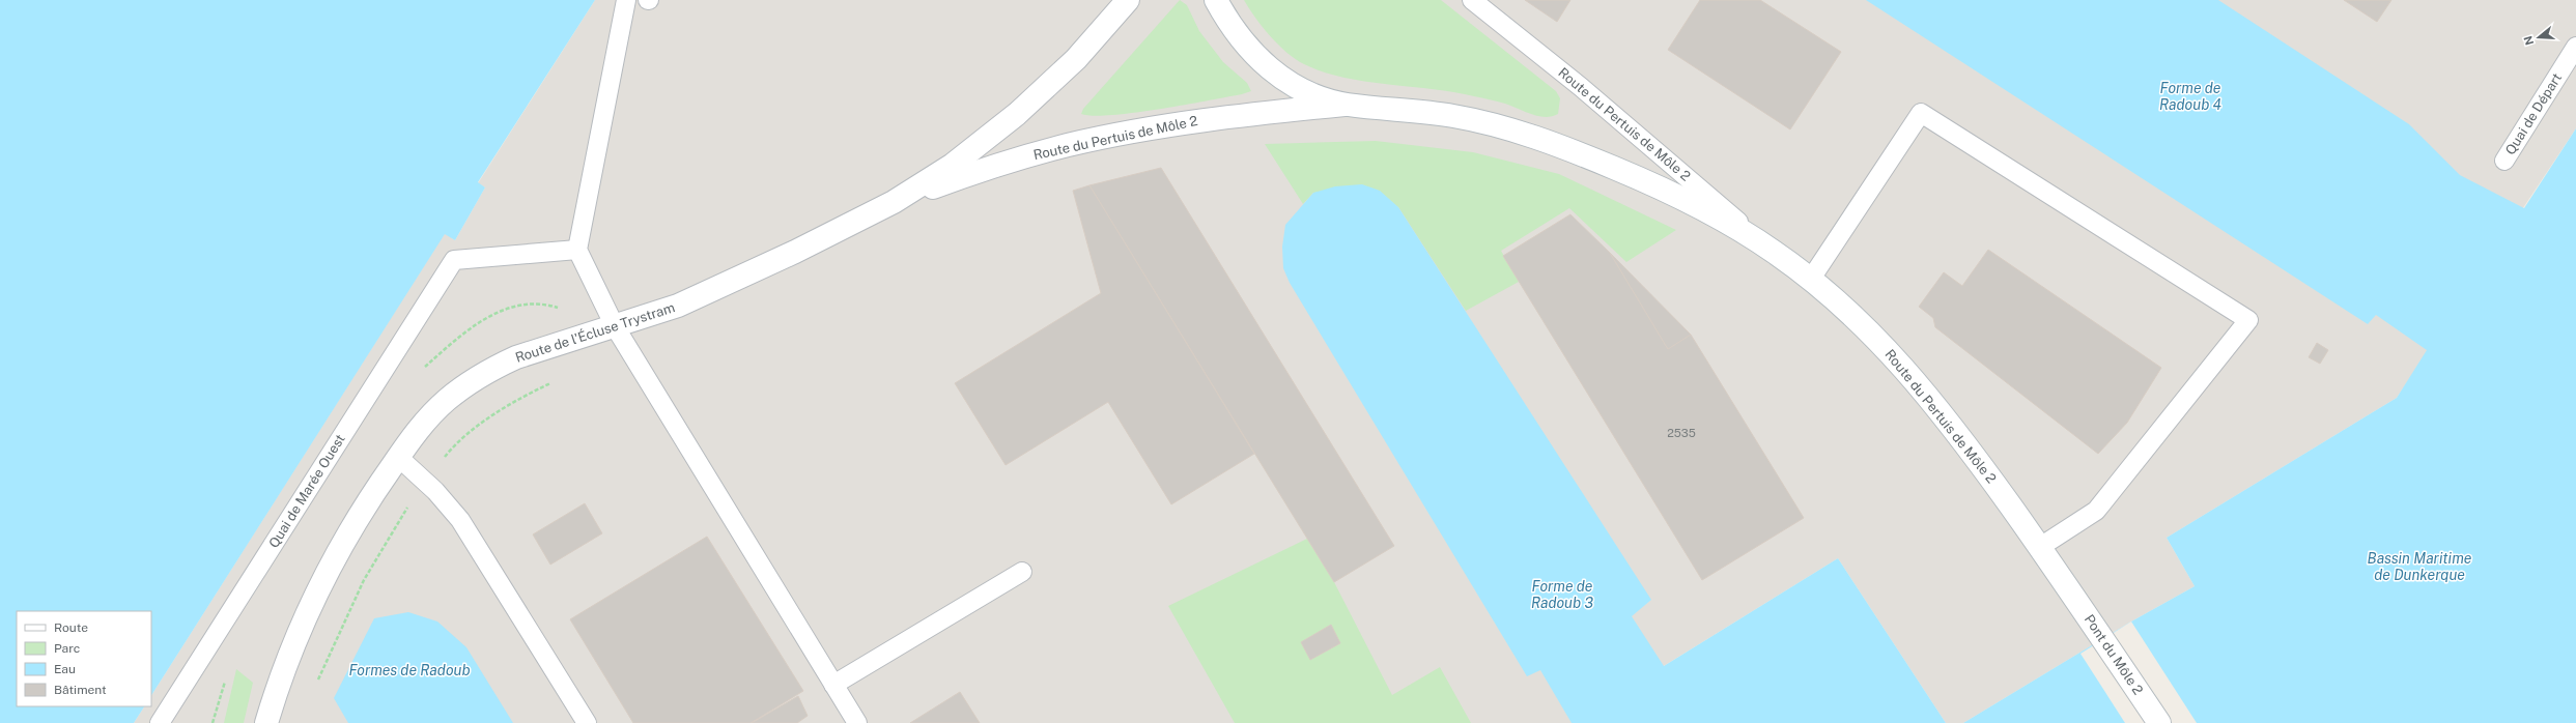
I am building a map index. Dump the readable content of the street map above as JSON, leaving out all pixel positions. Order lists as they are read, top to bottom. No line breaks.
{"streets":{"street":["Route du Pertuis de Môle 2","Route de l'Écluse Trystram","Pont du Môle 2"],"lane":["Quai de Départ","Quai de Marée Ouest"]},"crossings":[["Route du Pertuis de Môle 2","Route de l'Écluse Trystram"],["Route du Pertuis de Môle 2","Pont du Môle 2"]],"water":["Forme de Radoub 4","Bassin Maritime de Dunkerque","Forme de Radoub 3","Formes de Radoub"],"house_numbers":["2535"],"legend":["Route","Parc","Eau","Bâtiment"],"north":"left"}
